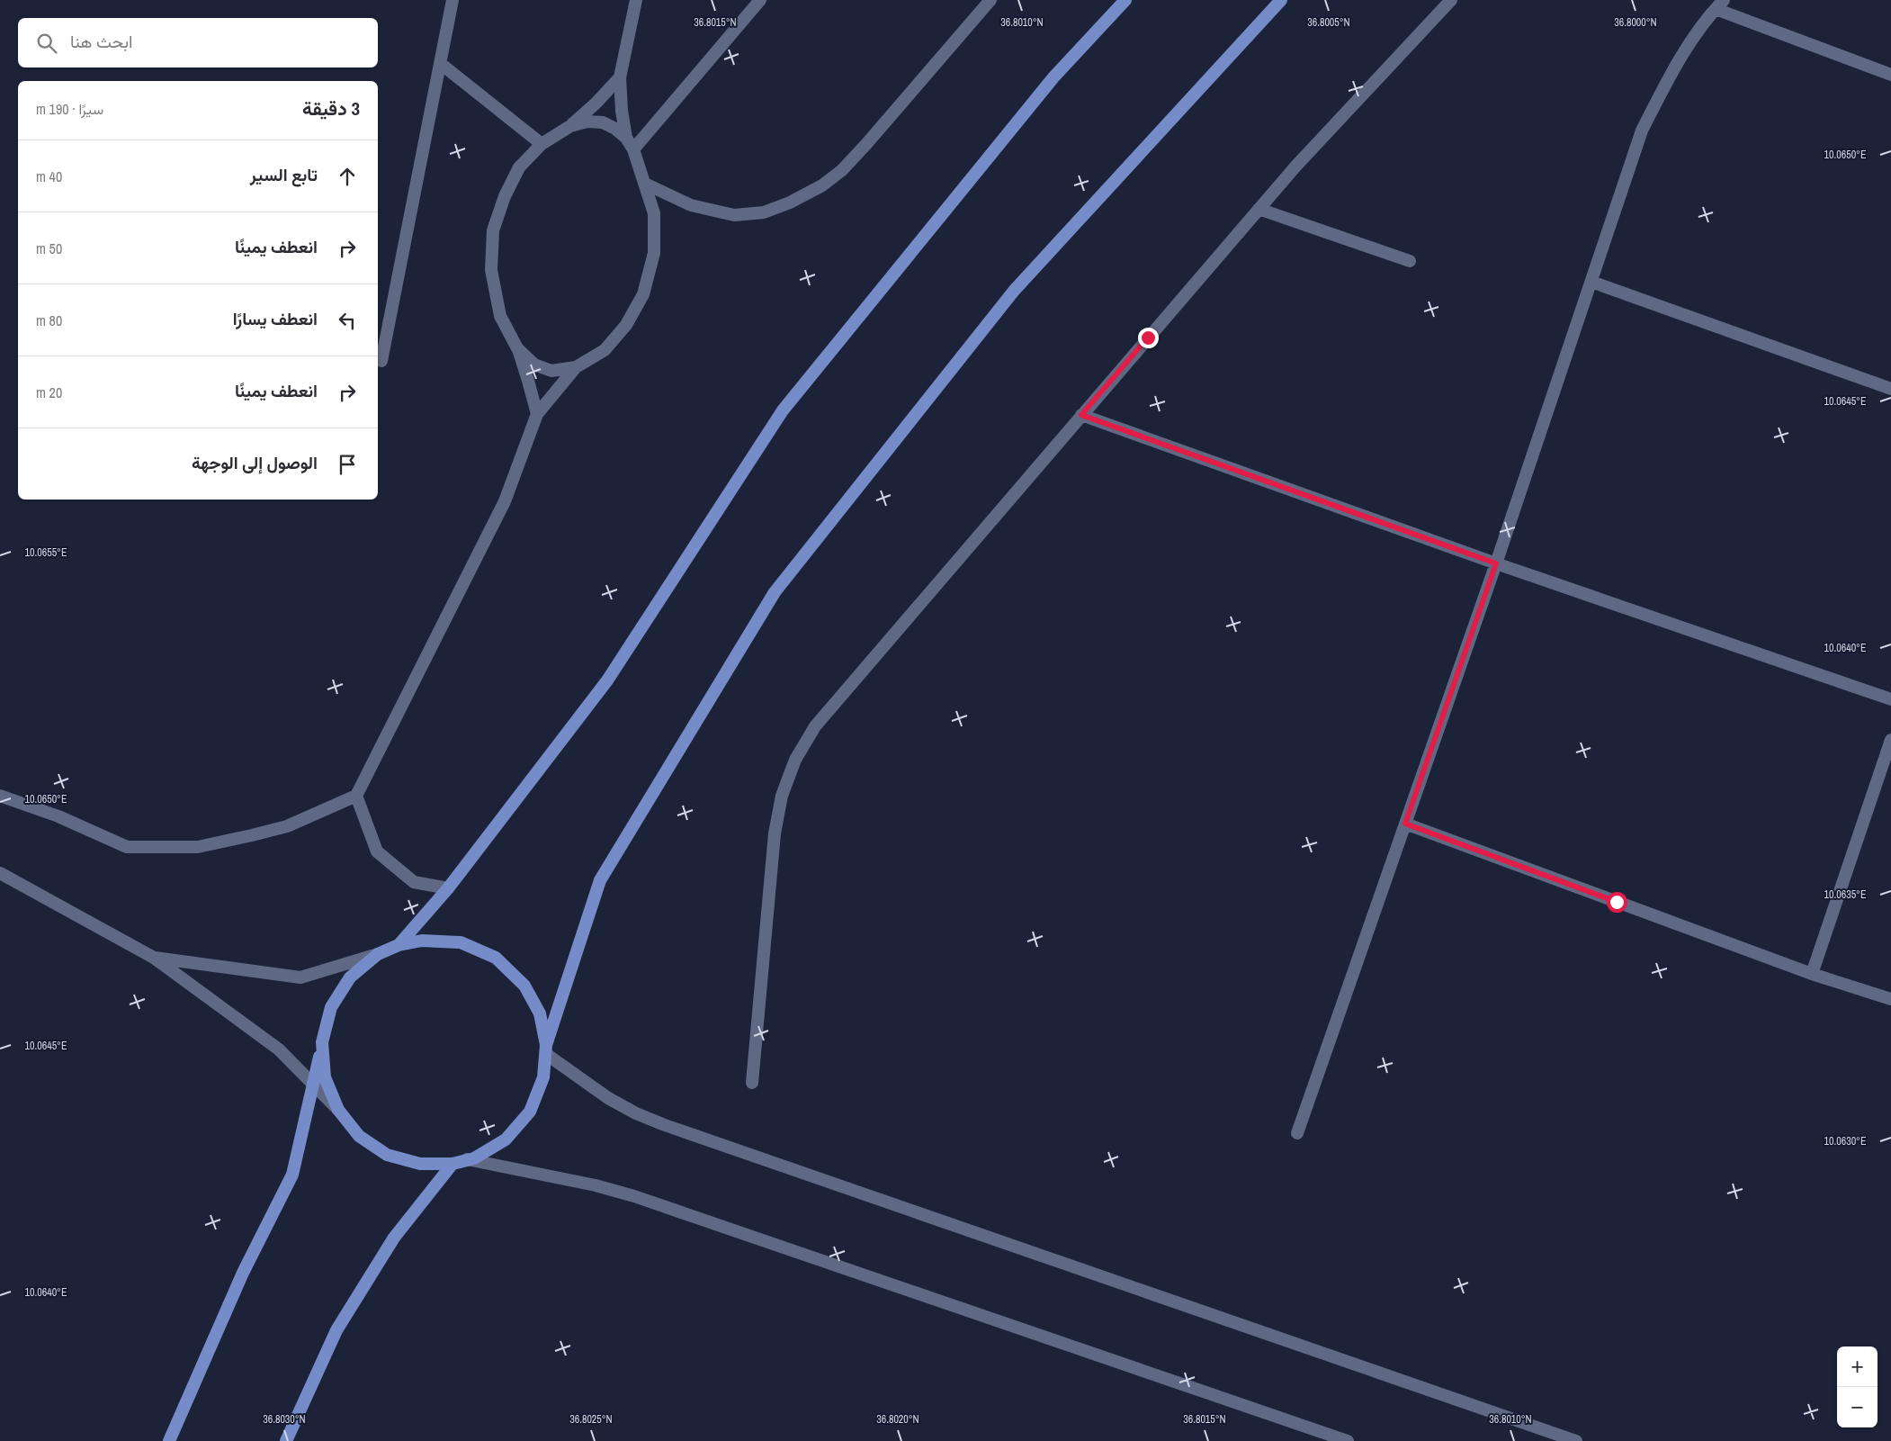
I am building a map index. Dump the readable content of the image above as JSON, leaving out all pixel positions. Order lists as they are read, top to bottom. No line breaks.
{"page":{"search":"ابحث هنا","heading":["3 دقيقة","سيرًا · 190 m"],"list":[["تابع السير","40 m"],["انعطف يمينًا","50 m"],["انعطف يسارًا","80 m"],["انعطف يمينًا","20 m"],"الوصول إلى الوجهة"],"map_buttons":["+","−"]},"coordinates":["36.8015°N","36.8010°N","36.8005°N","36.8000°N","10.0650°E","10.0645°E","10.0655°E","10.0640°E","10.0635°E","10.0630°E","36.8030°N","36.8025°N","36.8020°N"]}
